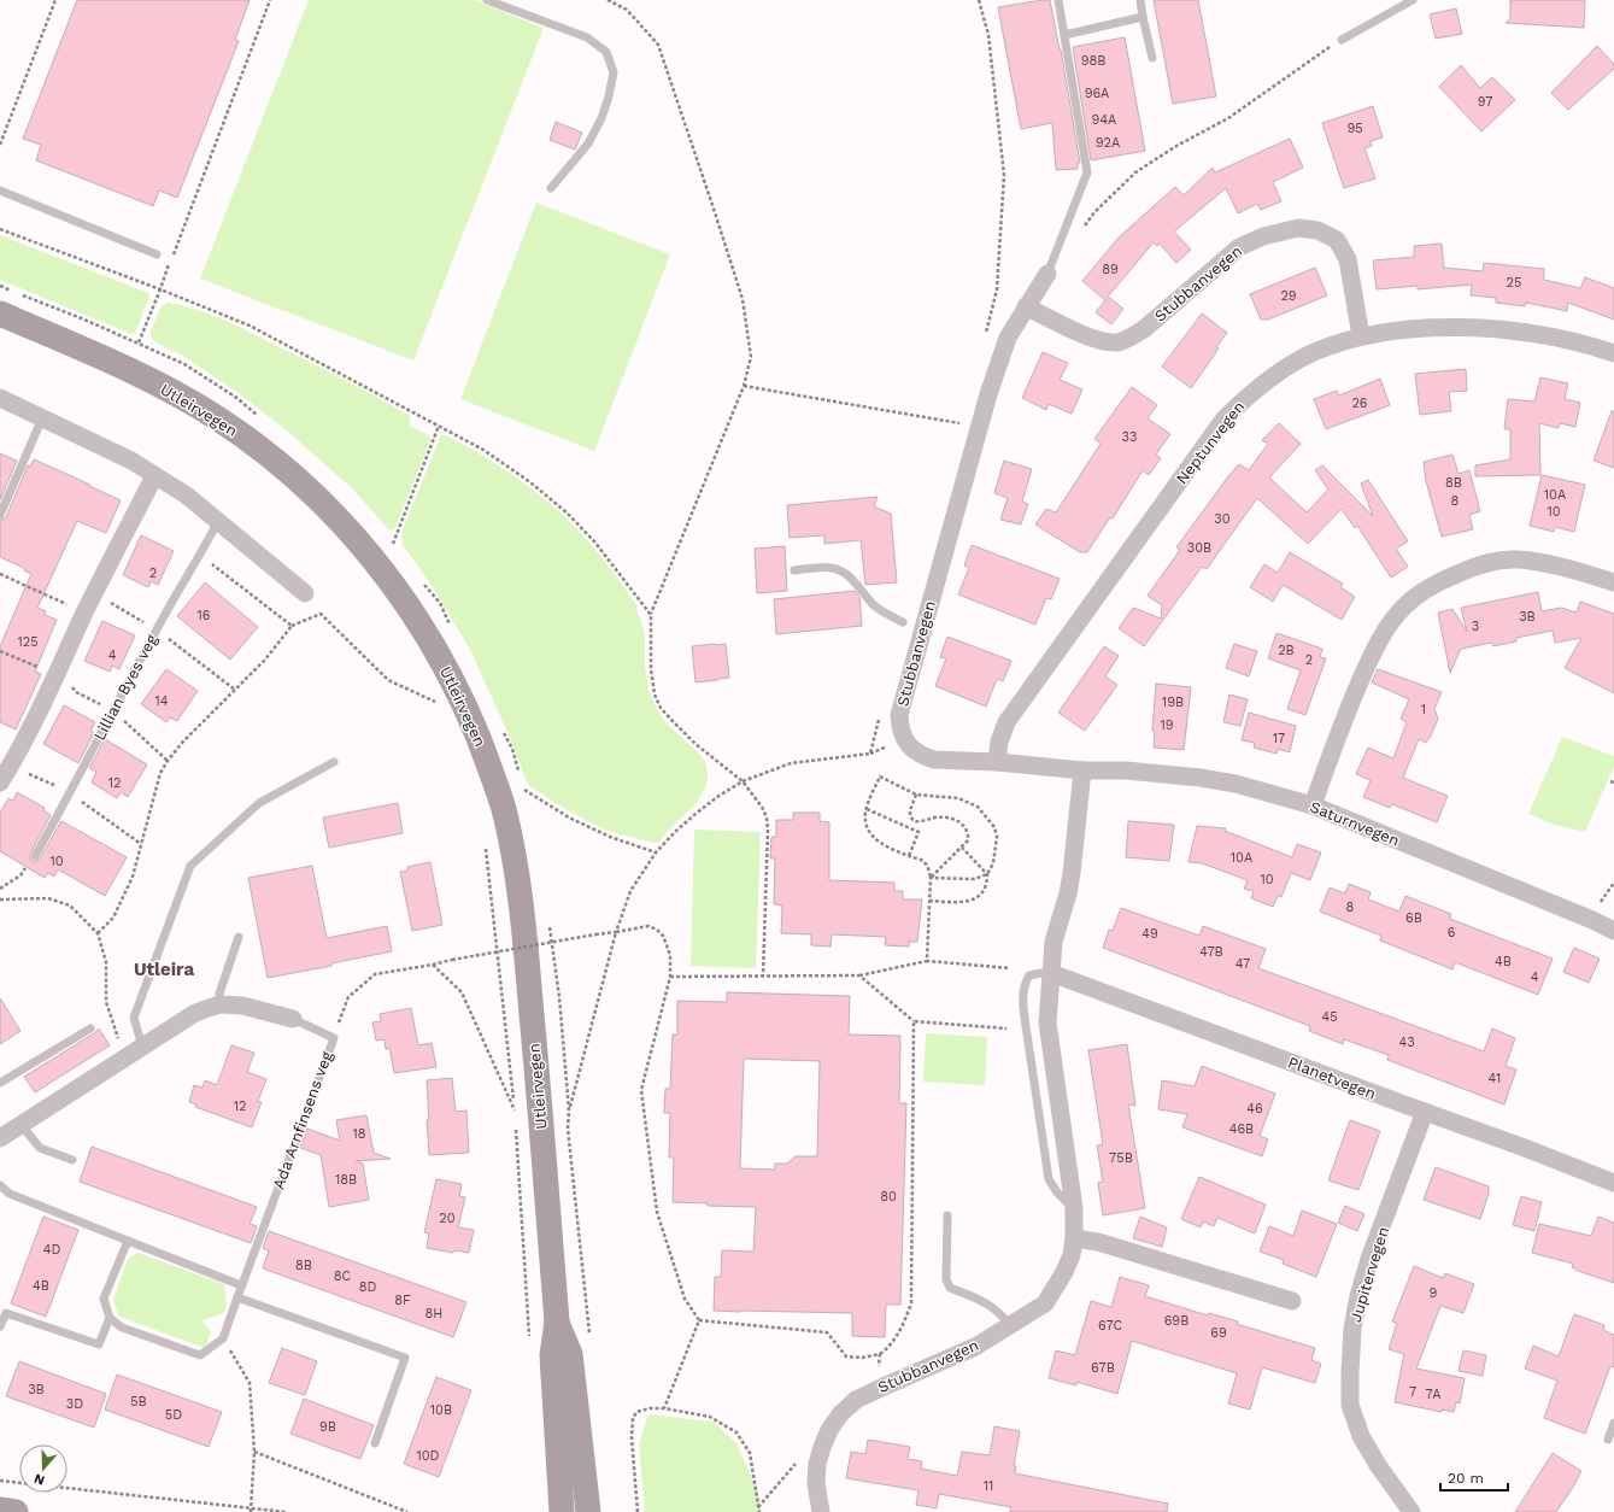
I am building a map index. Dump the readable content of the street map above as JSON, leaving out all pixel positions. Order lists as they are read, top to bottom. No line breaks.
{"streets":{"main road":["Utleirvegen"],"street":["Stubbanvegen","Neptunvegen","Saturnvegen","Planetvegen","Ada Arnfinsens veg","Jupitervegen"],"lane":["Lillian Byes veg"]},"crossings":[["Stubbanvegen","Neptunvegen"],["Stubbanvegen","Saturnvegen"],["Stubbanvegen","Planetvegen"],["Planetvegen","Jupitervegen"]],"districts":["Utleira"],"house_numbers":["98B","96A","97","94A","95","92A","89","25","29","26","33","8B","10A","8","10","30","30B","2","16","3B","3","125","2B","4","2","14","19B","1","19","17","12","10A","10","10","8","6B","6","49","47B","4B","47","4","45","43","41","12","46","46B","18","75B","18B","80","20","4D","8B","8C","4B","8D","9","8F","8H","69B","67C","69","67B","3B","7","7A","5B","3D","10B","5D","9B","10D","11"],"scale_bar":"20 m","north":"bottom"}
